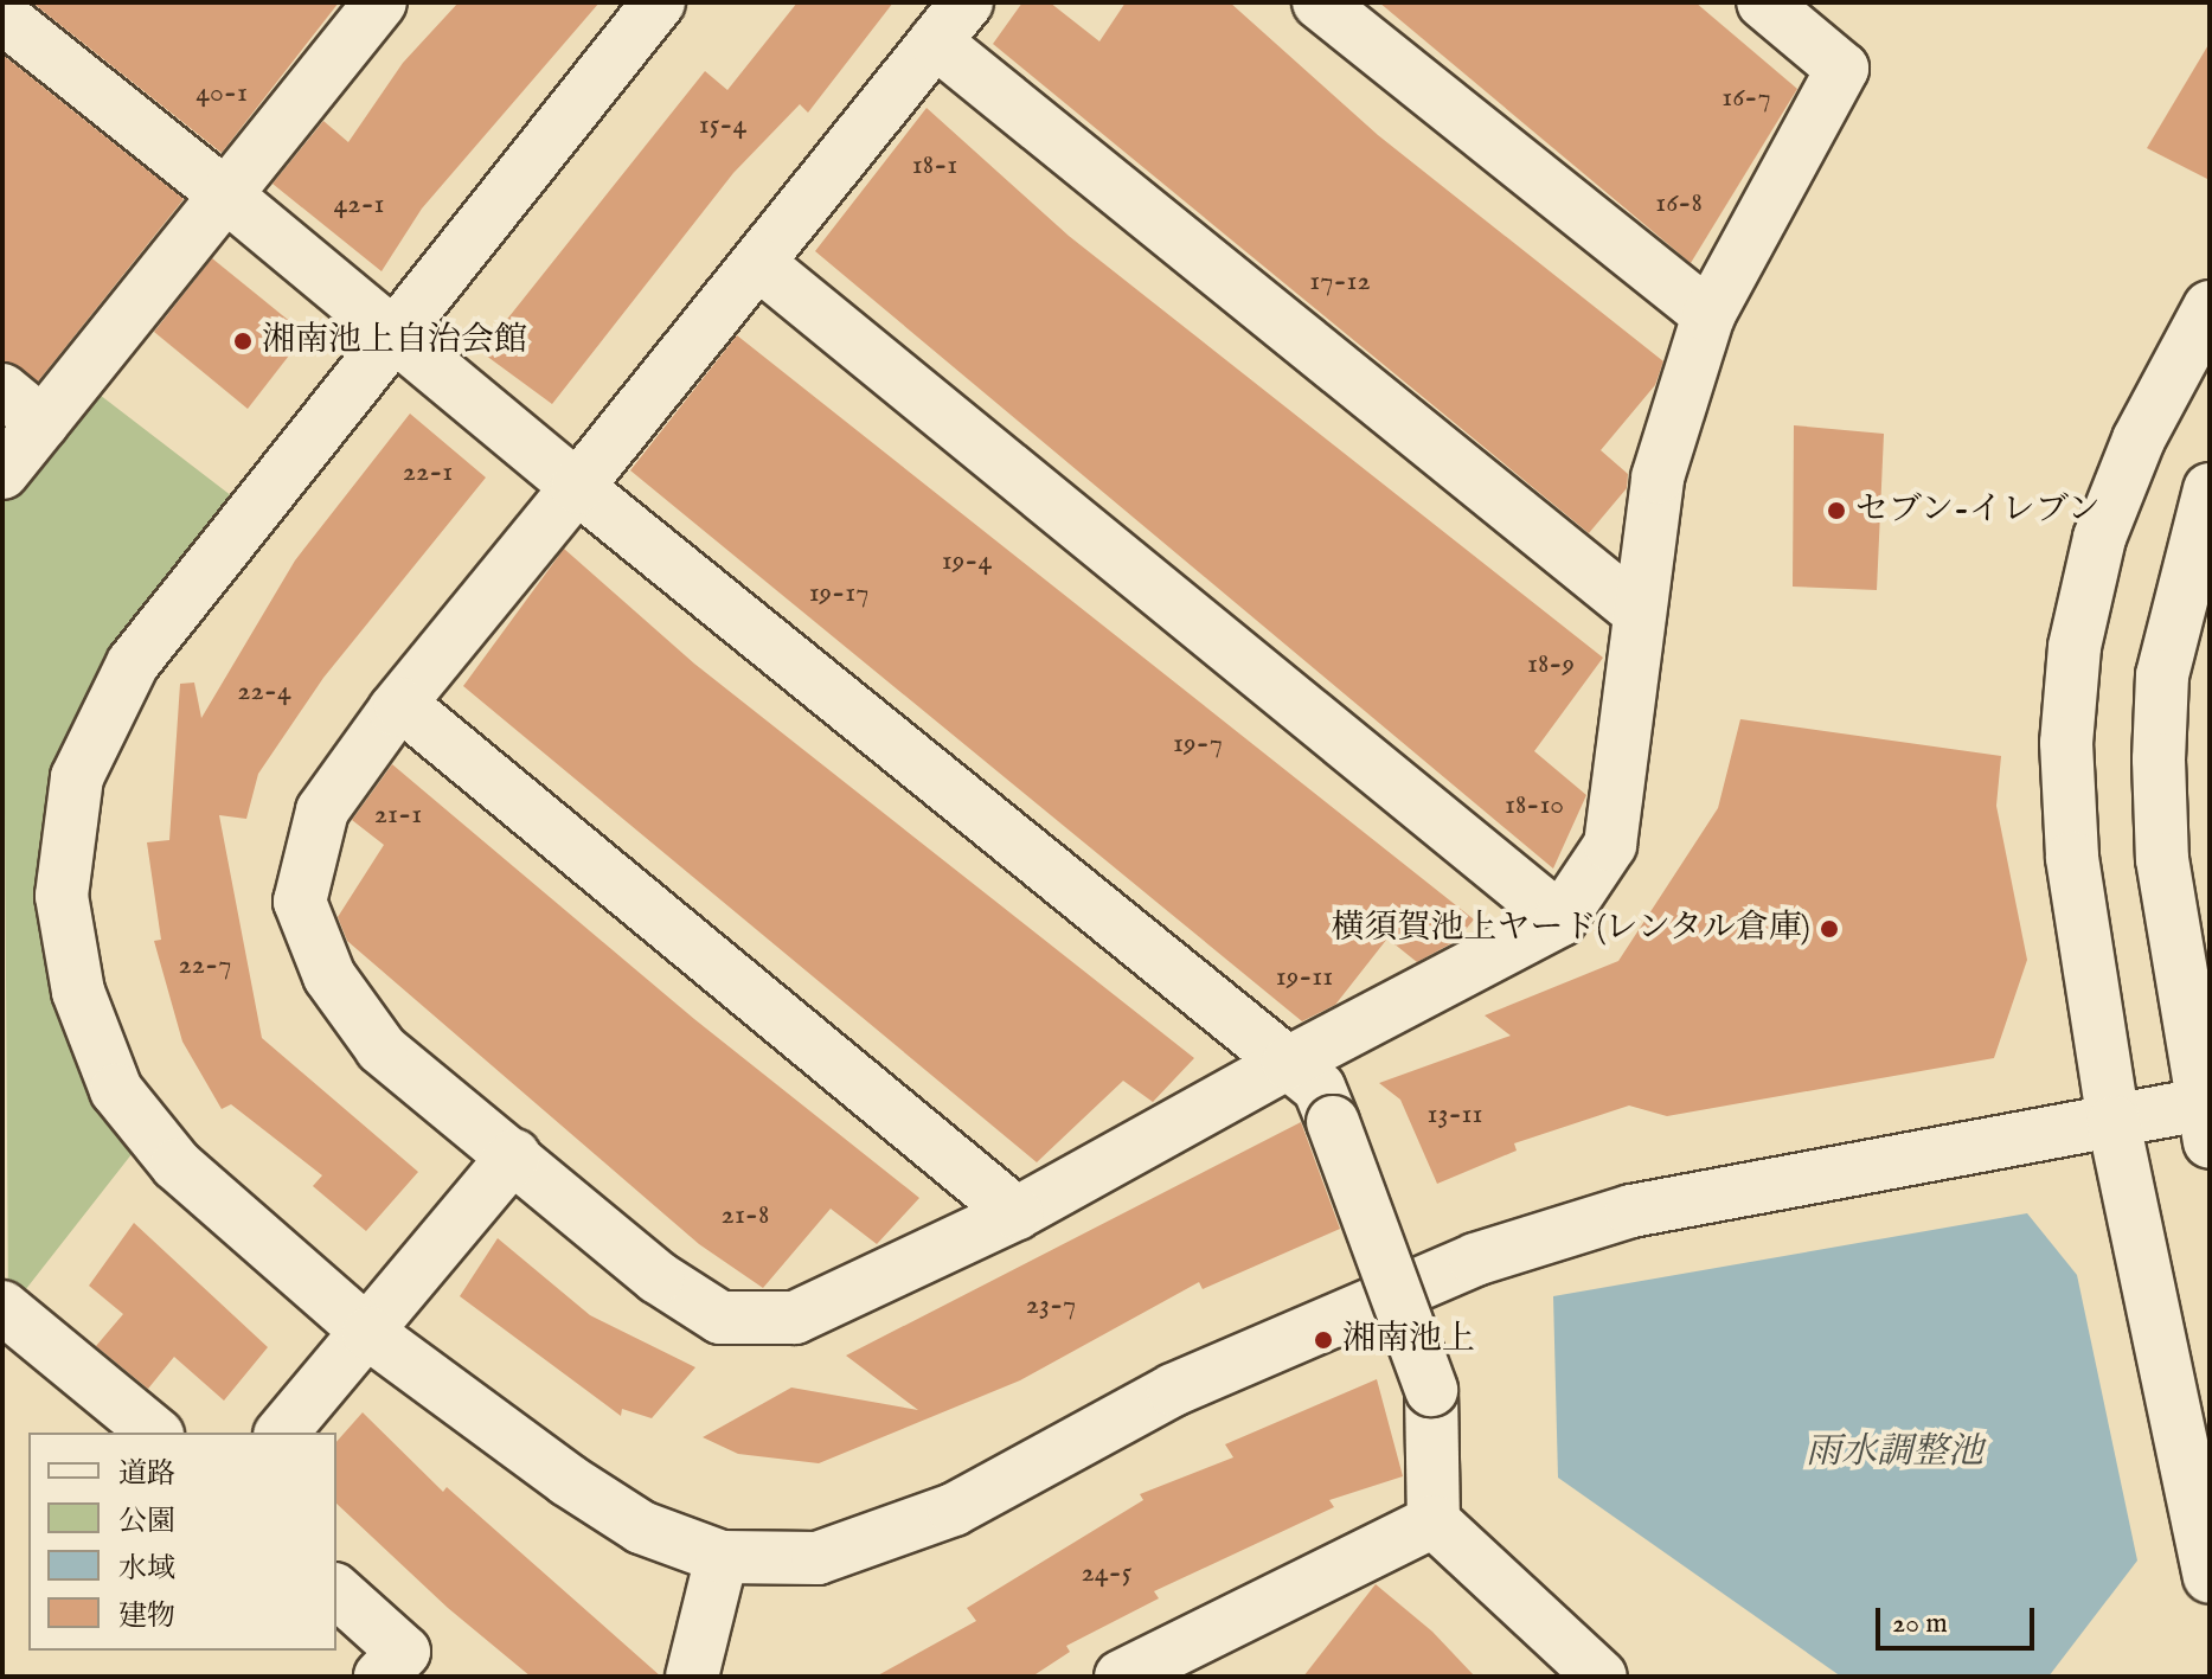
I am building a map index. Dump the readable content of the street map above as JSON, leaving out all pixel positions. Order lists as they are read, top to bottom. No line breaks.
{"water":["雨水調整池"],"places":["湘南池上自治会館","セブン-イレブン","横須賀池上ヤード(レンタル倉庫)","湘南池上"],"house_numbers":["40-1","16-7","15-4","18-1","16-8","42-1","17-12","22-1","19-4","19-17","18-9","22-4","19-7","18-10","21-1","22-7","19-11","13-11","21-8","23-7","24-5"],"legend":["道路","公園","水域","建物"],"scale_bar":"20 m"}
